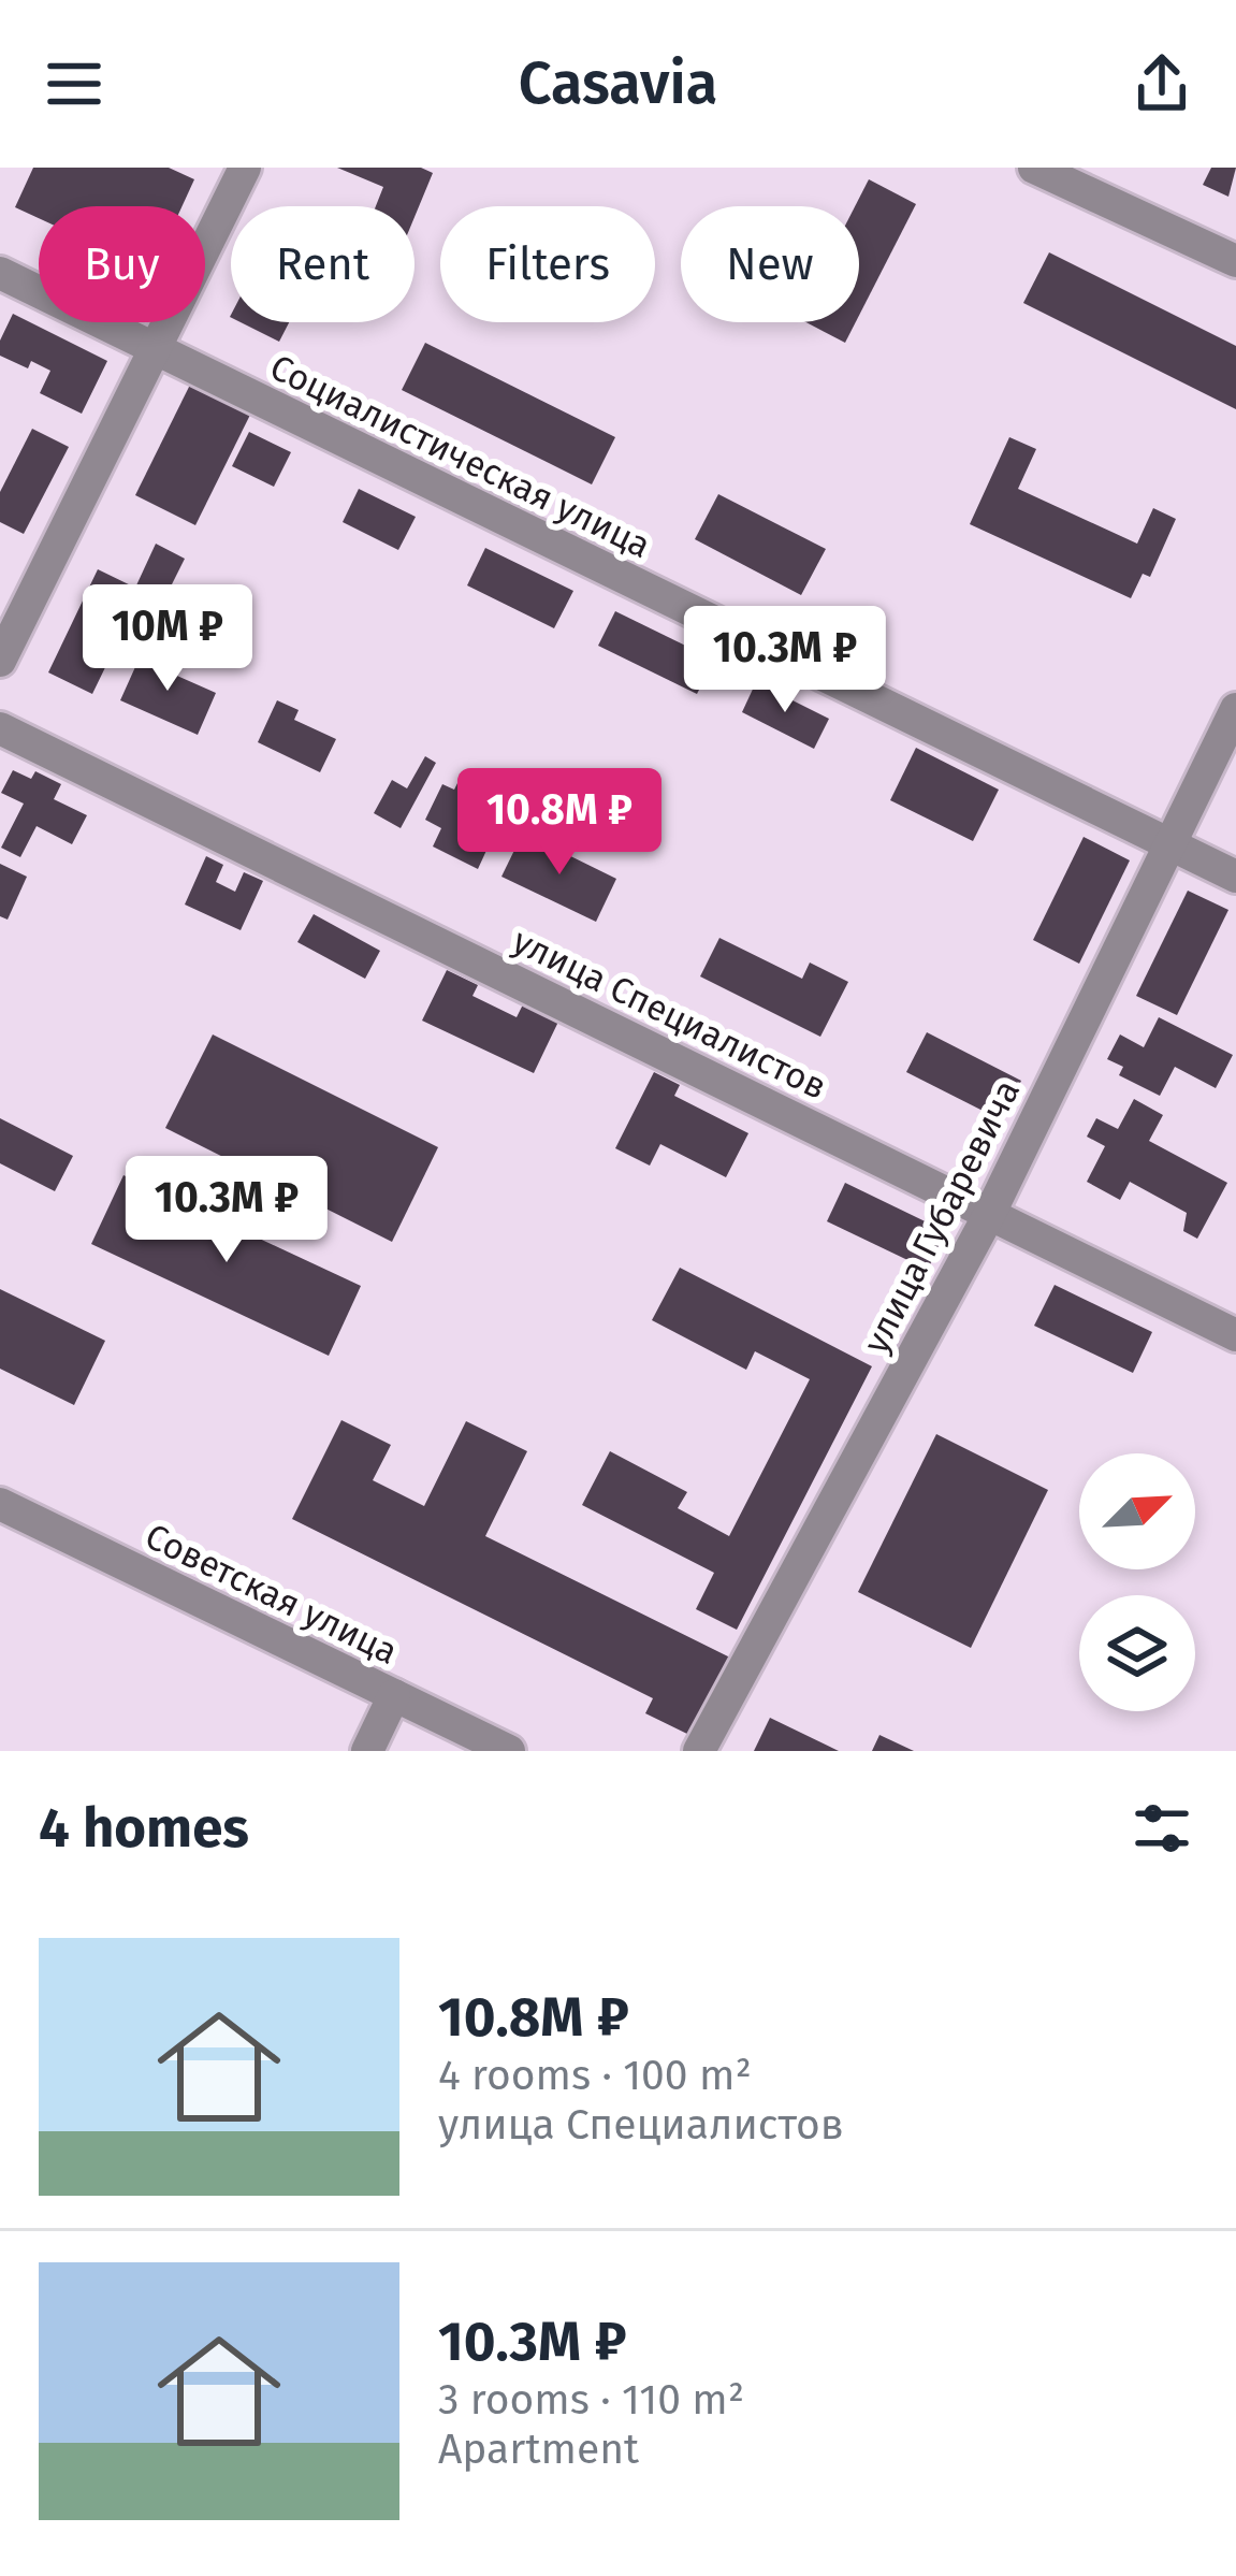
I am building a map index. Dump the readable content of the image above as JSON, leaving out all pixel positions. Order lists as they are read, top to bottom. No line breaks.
{"streets":{"street":["Социалистическая улица","улица Специалистов","улица Губаревича","Советская улица"]},"crossings":[["Социалистическая улица","улица Губаревича"],["улица Специалистов","улица Губаревича"]],"north":"top right","page":{"header":"Casavia","chip":["Buy","Rent","Filters","New"],"price":["10M ₽","10.3M ₽","10.8M ₽","10.3M ₽"],"heading":"4 homes","list":[{"name":"10.8M ₽","note":"4 rooms · 100 m² · улица Специалистов"},{"name":"10.3M ₽","note":"3 rooms · 110 m² · Apartment"}]}}
